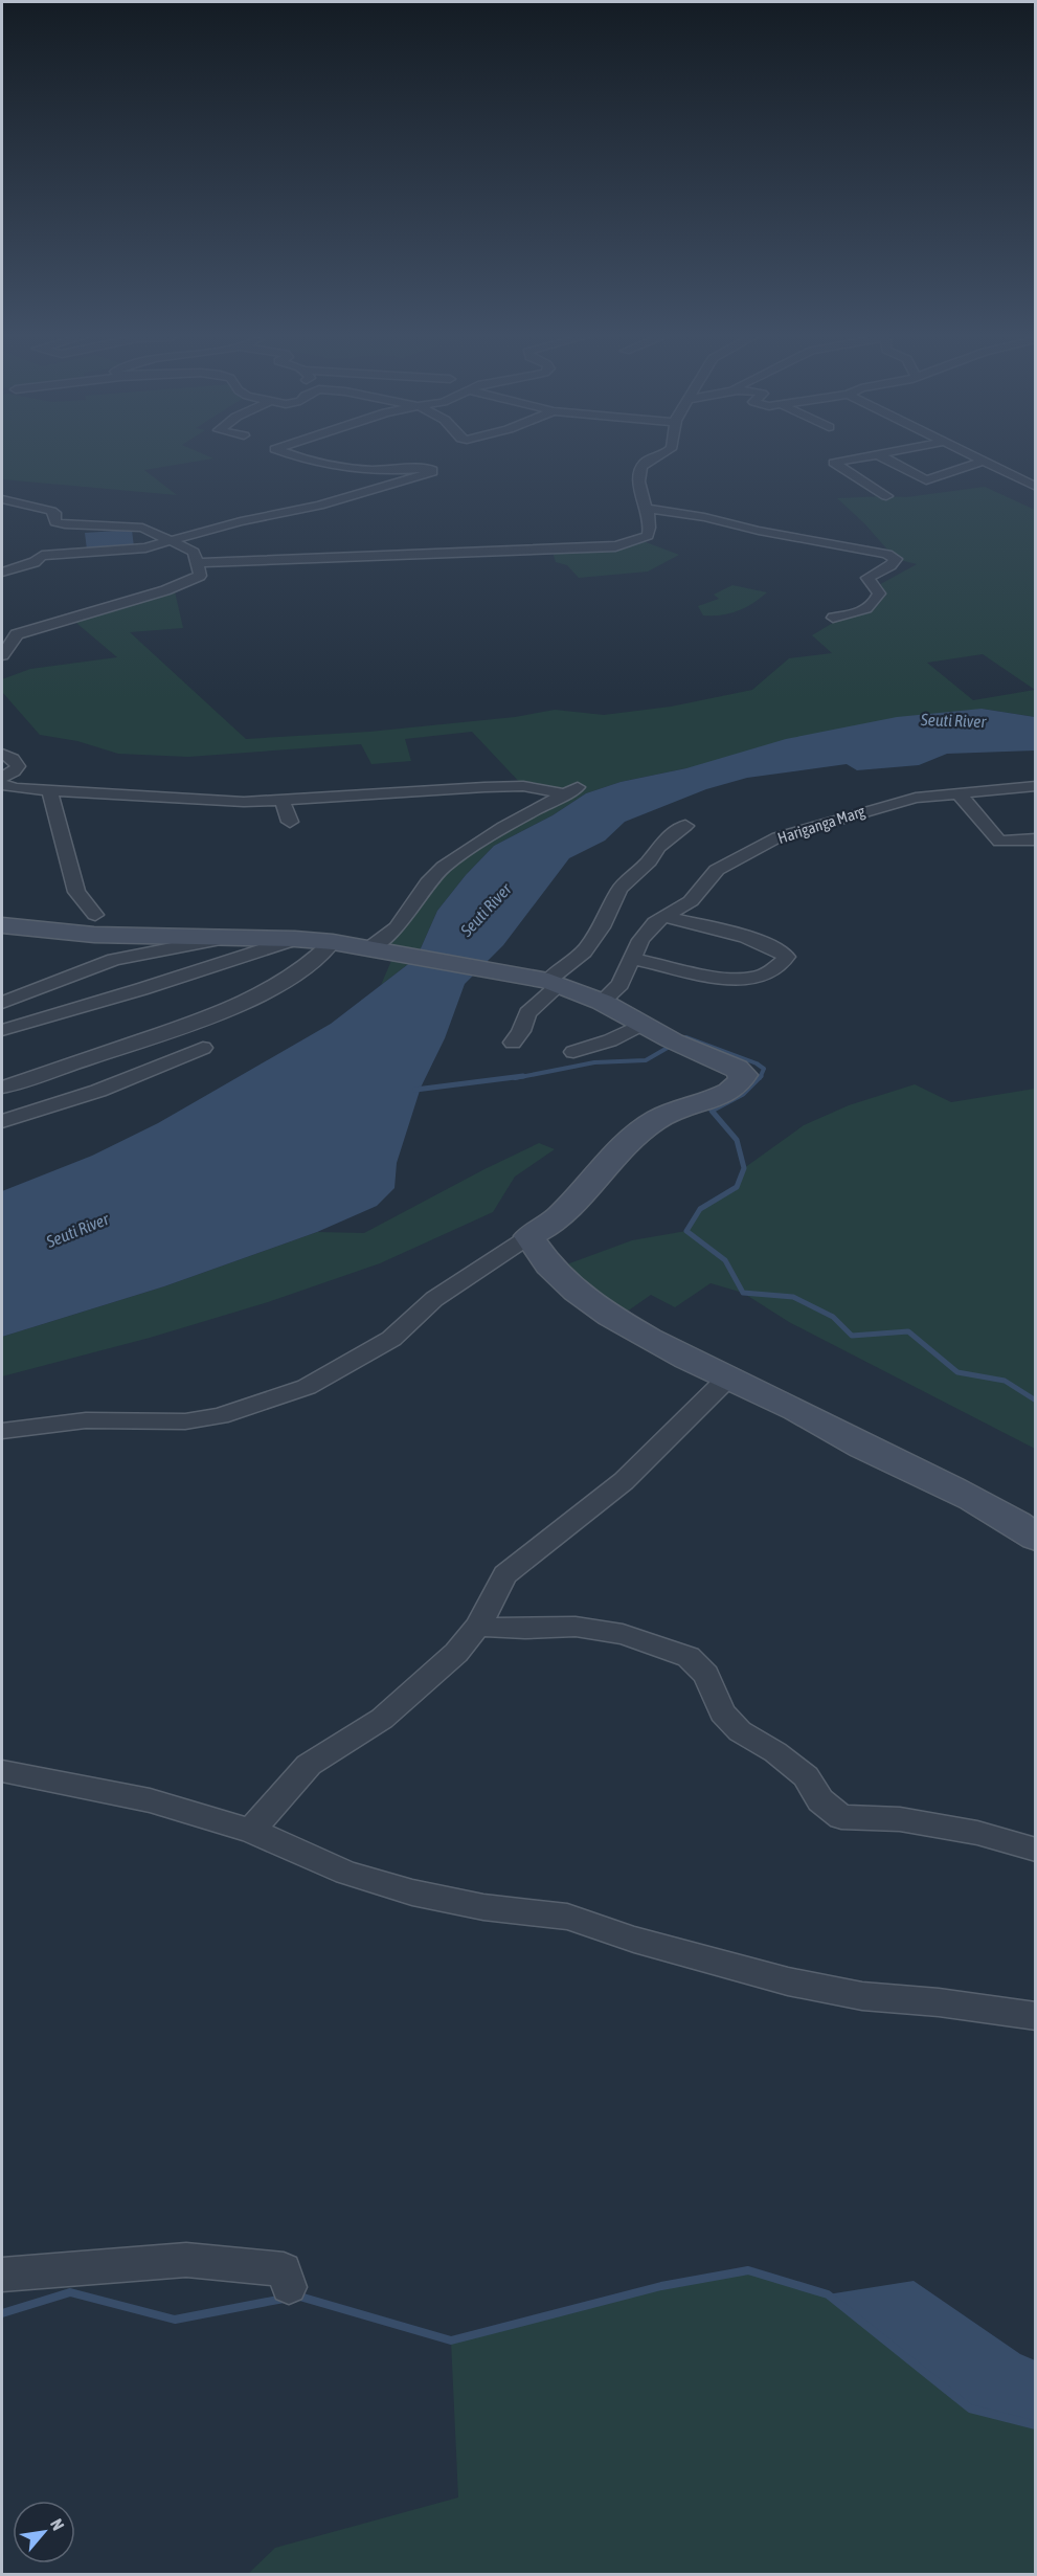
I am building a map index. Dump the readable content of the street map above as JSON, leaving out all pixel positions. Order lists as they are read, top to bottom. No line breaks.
{"streets":{"street":["Hariganga Marg"]},"water":["Seuti River"],"north":"top right"}
